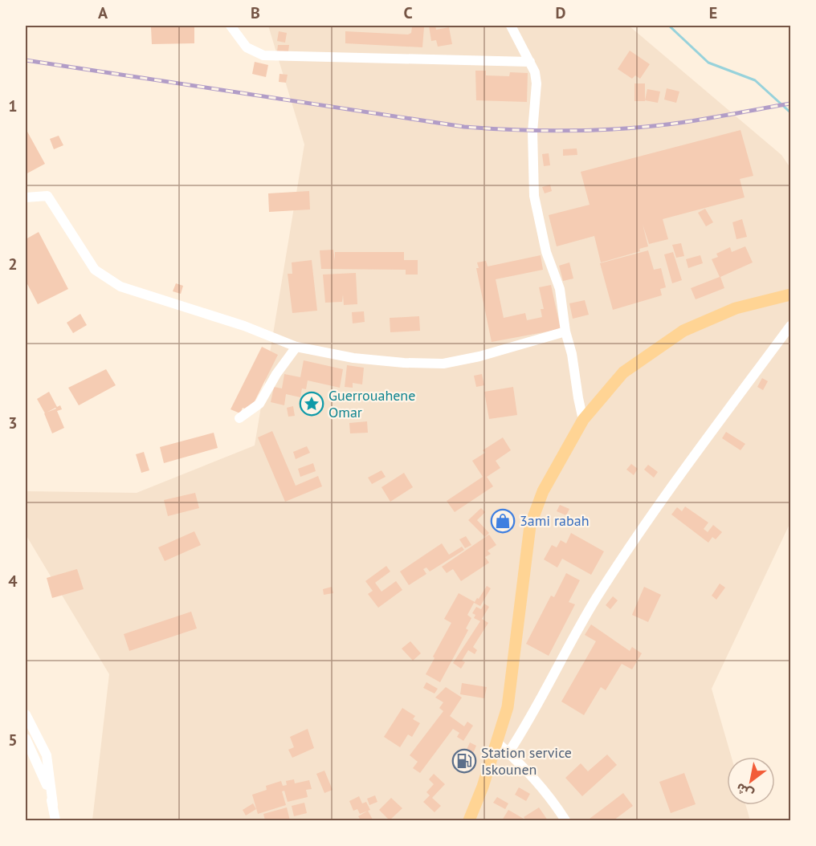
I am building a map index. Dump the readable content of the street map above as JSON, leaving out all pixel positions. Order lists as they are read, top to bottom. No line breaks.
{"places":{"place":["Guerrouahene Omar"],"shop":["3ami rabah"],"fuel station":["Station service Iskounen"]},"north":"bottom left","grid":{"columns":["A","B","C","D","E"],"rows":["1","2","3","4","5"]}}
